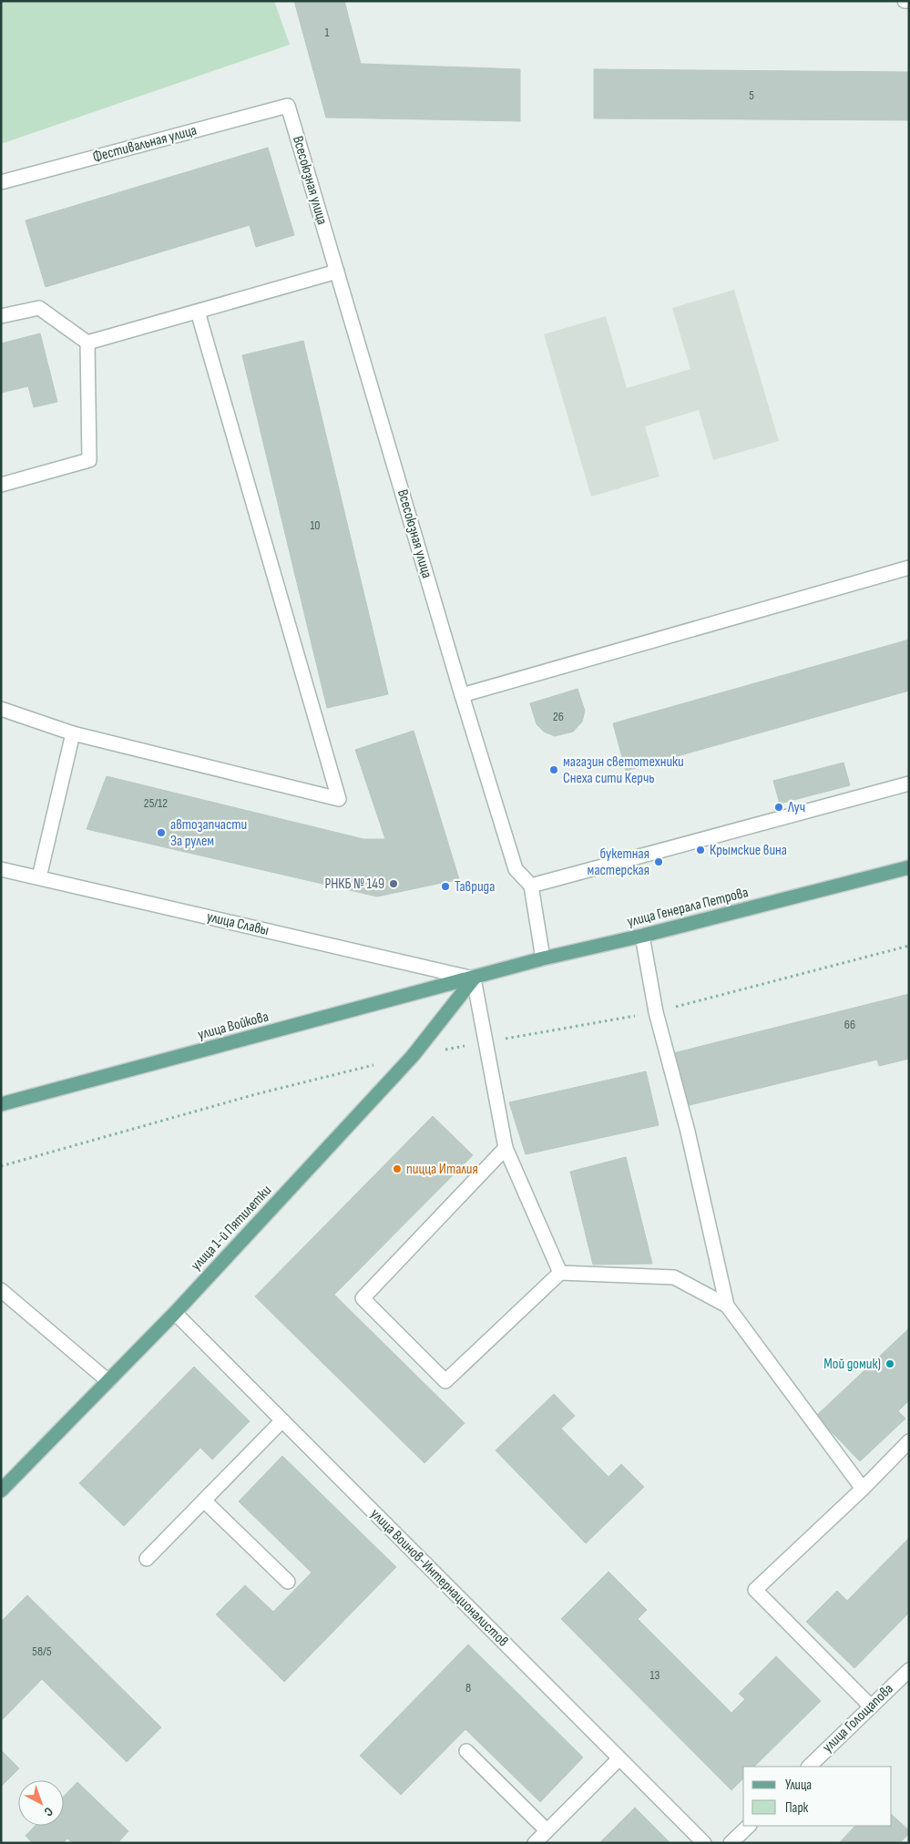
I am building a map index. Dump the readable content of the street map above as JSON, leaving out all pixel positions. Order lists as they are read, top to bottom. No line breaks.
{"streets":{"main road":["улица Генерала Петрова","улица Войкова","улица 1-й Пятилетки"],"street":["Фестивальная улица","Всесоюзная улица","улица Славы","улица Воинов-Интернационалистов","улица Голощапова"]},"crossings":[["Фестивальная улица","Всесоюзная улица"],["улица Генерала Петрова","улица Славы"],["улица Генерала Петрова","улица Войкова"],["улица Генерала Петрова","улица 1-й Пятилетки"],["улица Славы","улица Войкова"],["улица Славы","улица 1-й Пятилетки"],["улица Войкова","улица 1-й Пятилетки"],["улица 1-й Пятилетки","улица Воинов-Интернационалистов"]],"places":["магазин светотехники Снеха сити Керчь","Луч","автозапчасти За рулем","Крымские вина","букетная мастерская","РНКБ № 149","Таврида","пицца Италия","Мой домик)"],"house_numbers":["1","5","10","26","25/12","66","58/5","13","8"],"legend":["Улица","Парк"],"north":"bottom right"}
